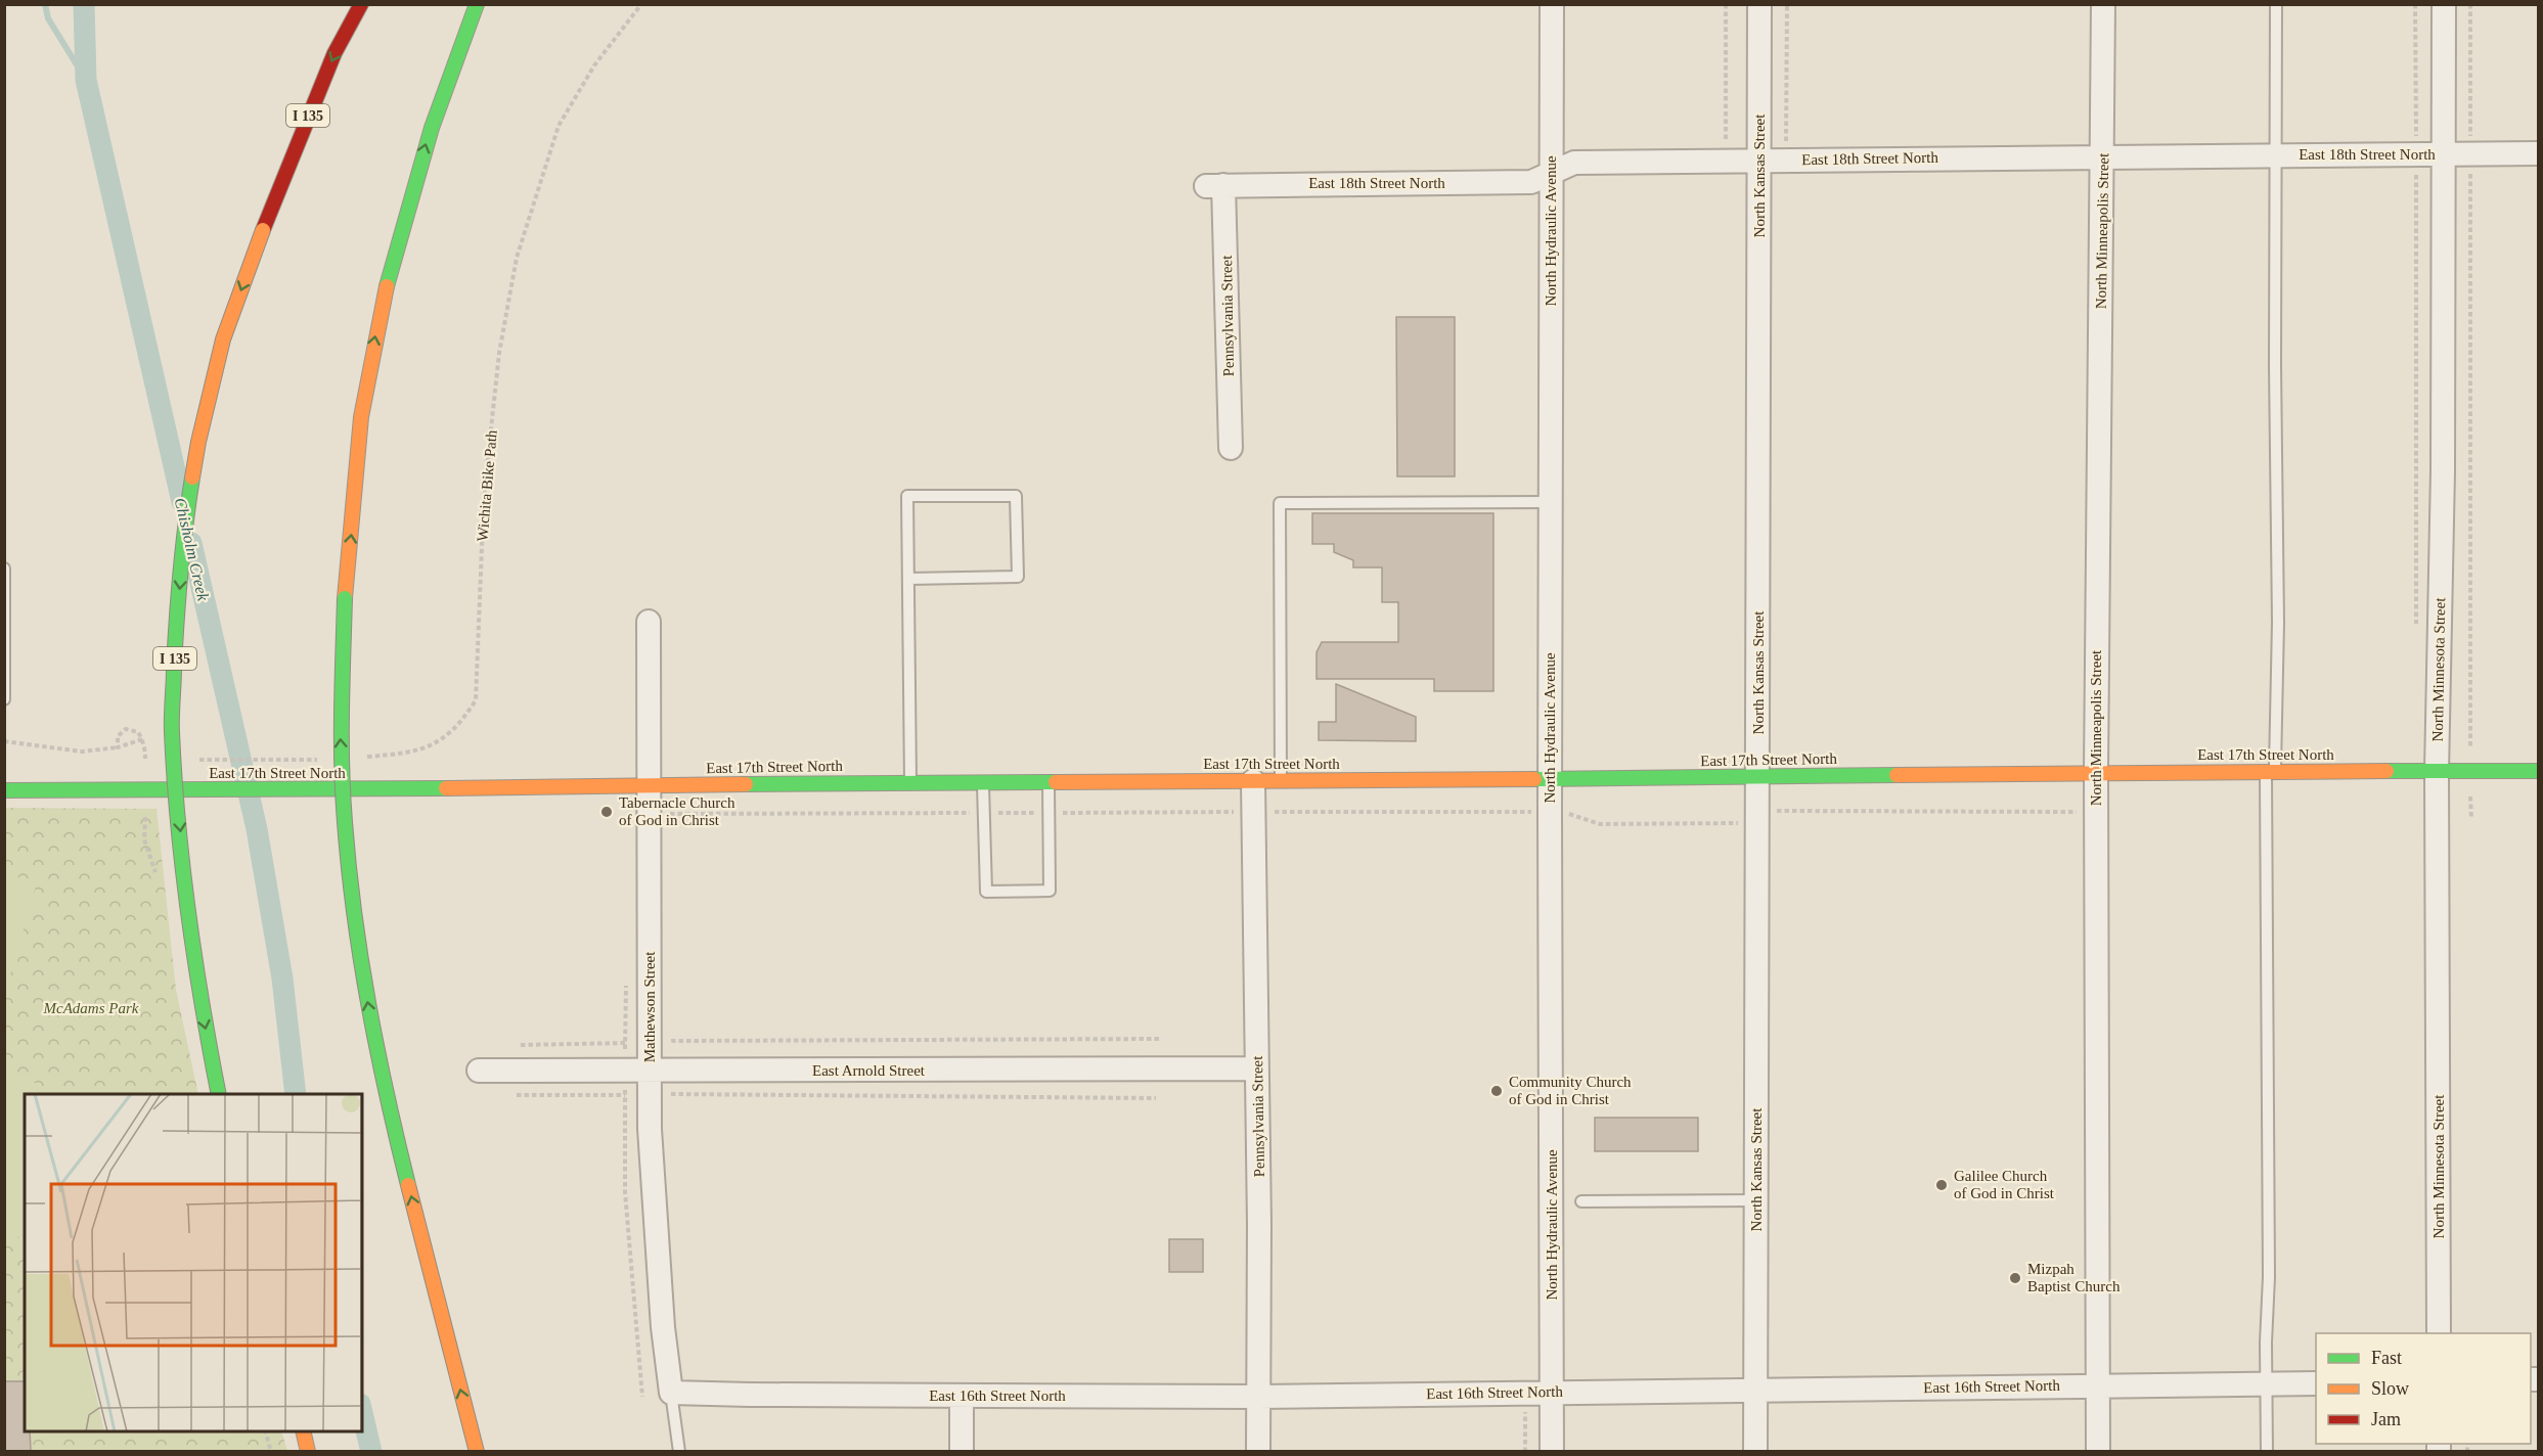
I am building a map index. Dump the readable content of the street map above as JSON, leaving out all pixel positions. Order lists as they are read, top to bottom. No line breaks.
{"streets":{"main road":["I 135","East 17th Street North"],"street":["East 18th Street North","North Kansas Street","North Hydraulic Avenue","North Minneapolis Street","Pennsylvania Street","North Minnesota Street","Mathewson Street","East Arnold Street","East 16th Street North"],"path":["Wichita Bike Path"]},"crossings":[["East 18th Street North","North Kansas Street"],["East 18th Street North","North Hydraulic Avenue"],["East 18th Street North","North Minneapolis Street"],["East 18th Street North","Pennsylvania Street"],["East 18th Street North","North Minnesota Street"],["North Kansas Street","East 17th Street North"],["North Kansas Street","East 16th Street North"],["North Hydraulic Avenue","East 17th Street North"],["North Hydraulic Avenue","East 16th Street North"],["North Minneapolis Street","East 17th Street North"],["North Minneapolis Street","East 16th Street North"],["Pennsylvania Street","East 17th Street North"],["Pennsylvania Street","East Arnold Street"],["Pennsylvania Street","East 16th Street North"],["North Minnesota Street","East 17th Street North"],["East 17th Street North","Mathewson Street"],["Mathewson Street","East Arnold Street"],["Mathewson Street","East 16th Street North"]],"water":["Chisholm Creek"],"parks":["McAdams Park"],"places":["Tabernacle Church of God in Christ","Community Church of God in Christ","Galilee Church of God in Christ","Mizpah Baptist Church"],"legend":["Fast","Slow","Jam"]}
